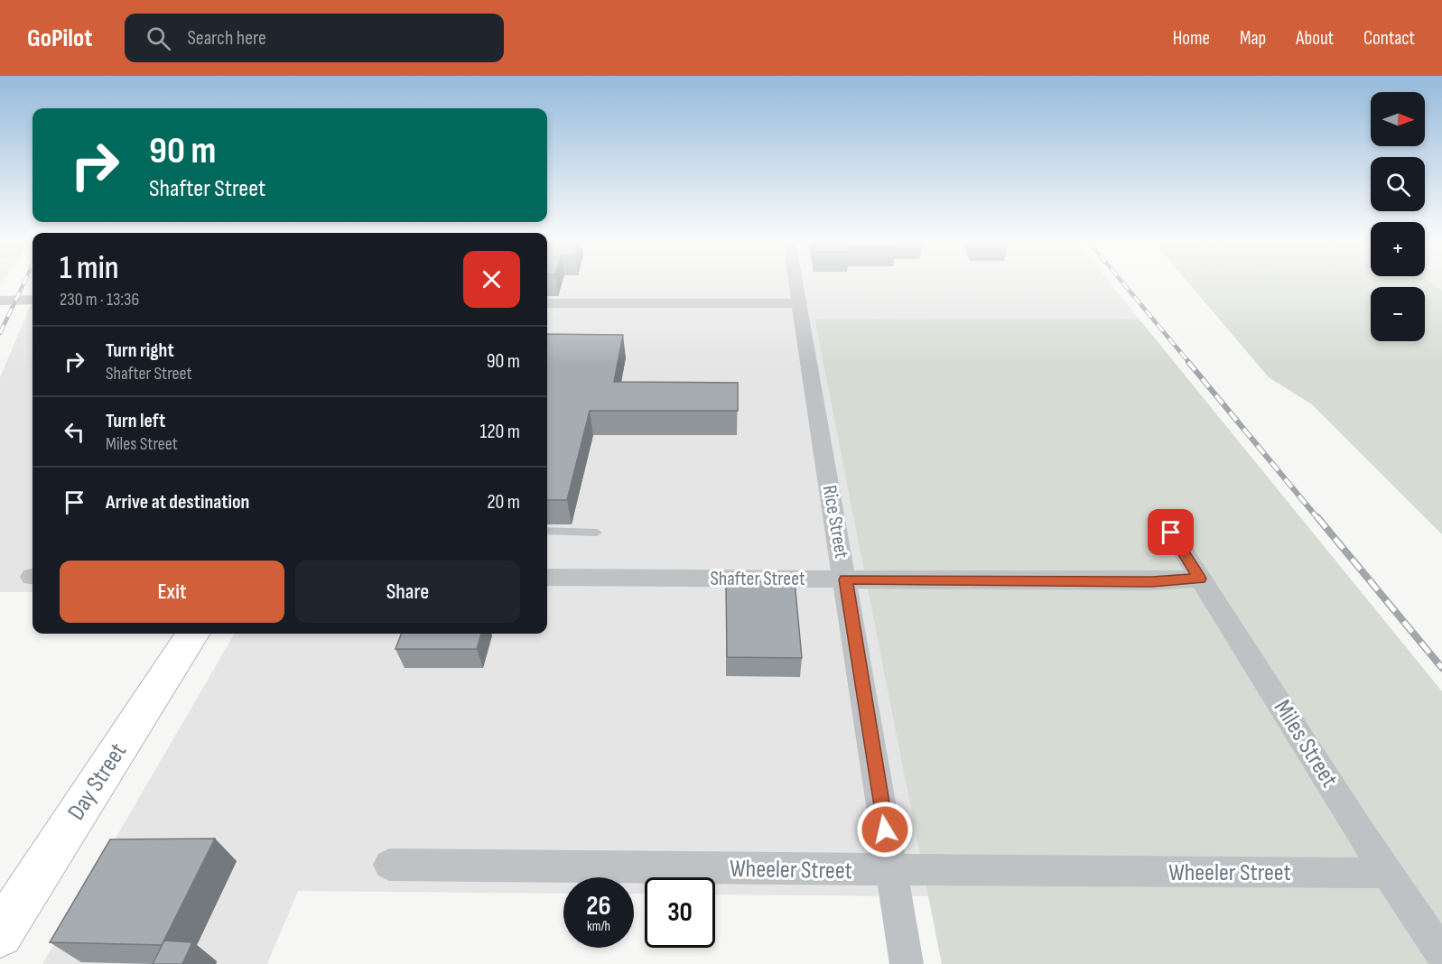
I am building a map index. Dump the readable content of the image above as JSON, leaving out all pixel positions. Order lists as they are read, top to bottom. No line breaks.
{"streets":{"main road":["Day Street"],"street":["Rice Street","Shafter Street","Miles Street","Wheeler Street"]},"crossings":[["Rice Street","Shafter Street"],["Rice Street","Wheeler Street"],["Shafter Street","Miles Street"],["Miles Street","Wheeler Street"]],"north":"right","page":{"header":"GoPilot","search":"Search here","nav":["Home","Map","About","Contact"],"map_buttons":["+","−"],"turn":["90 m","Shafter Street"],"heading":["1 min","230 m · 13:36"],"list":[{"name":"Turn right","note":"Shafter Street","value":"90 m"},{"name":"Turn left","note":"Miles Street","value":"120 m"},{"name":"Arrive at destination","value":"20 m"}],"buttons":["Exit","Share"],"speed":"26 km/h","limit":"30"}}
